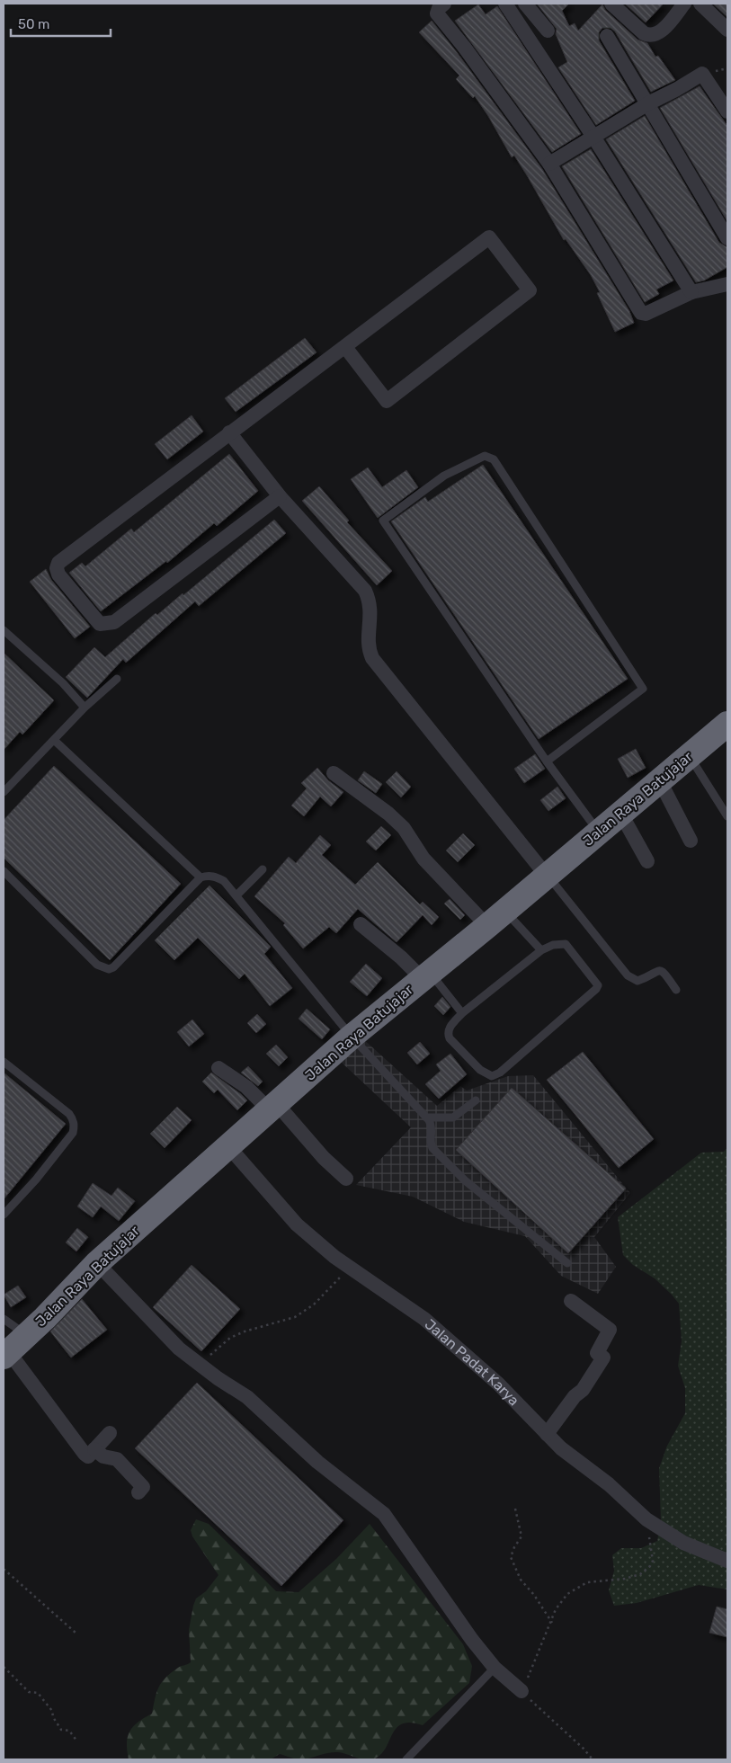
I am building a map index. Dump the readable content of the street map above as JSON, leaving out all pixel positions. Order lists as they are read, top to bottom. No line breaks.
{"streets":{"highway":["Jalan Raya Batujajar"],"street":["Jalan Padat Karya"]},"crossings":[["Jalan Raya Batujajar","Jalan Padat Karya"]],"scale_bar":"50 m"}
